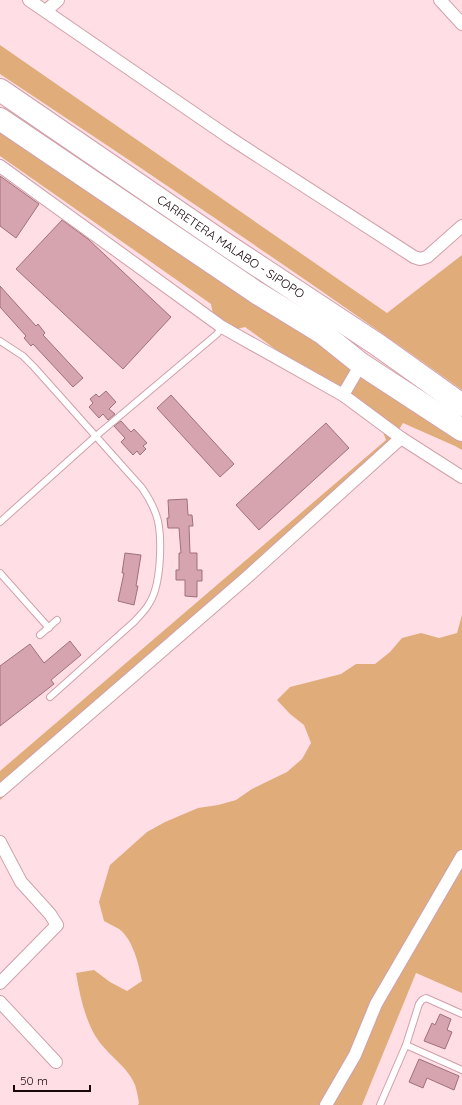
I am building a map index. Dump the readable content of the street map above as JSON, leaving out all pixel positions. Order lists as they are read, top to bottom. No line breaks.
{"streets":{"highway":["CARRETERA MALABO - SIPOPO"]},"scale_bar":"50 m"}
